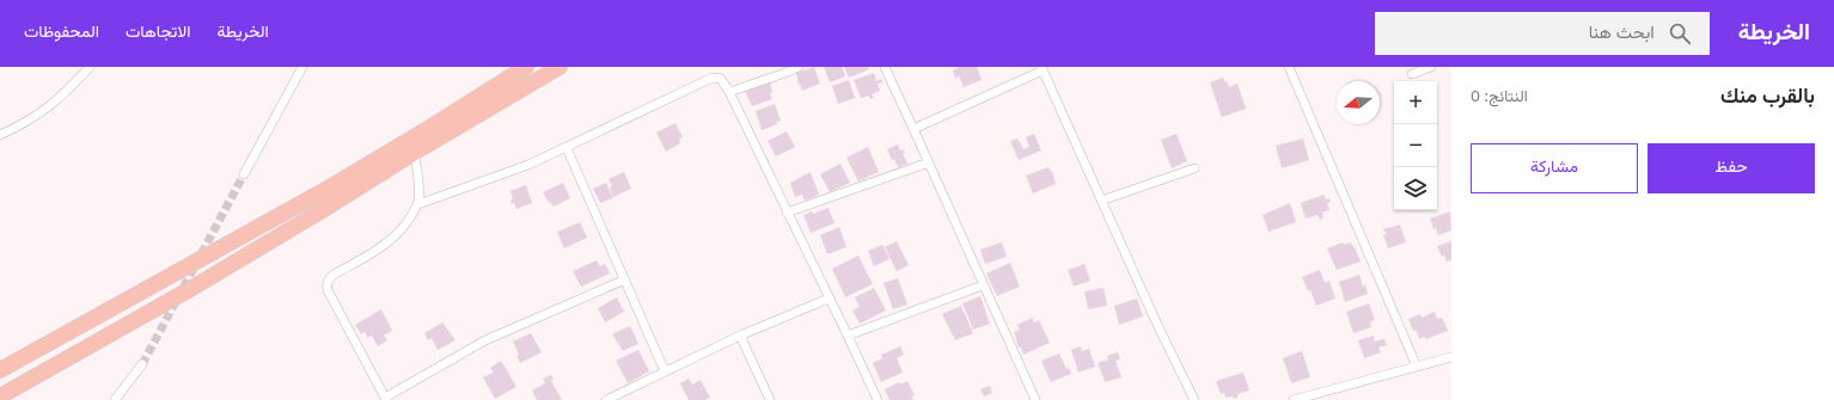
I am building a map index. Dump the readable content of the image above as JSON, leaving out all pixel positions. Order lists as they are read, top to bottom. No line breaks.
{"north":"left","page":{"header":"الخريطة","search":"ابحث هنا","nav":["الخريطة","الاتجاهات","المحفوظات"],"heading":["بالقرب منك","النتائج: 0"],"map_buttons":["+","−"],"buttons":["حفظ","مشاركة"]}}
